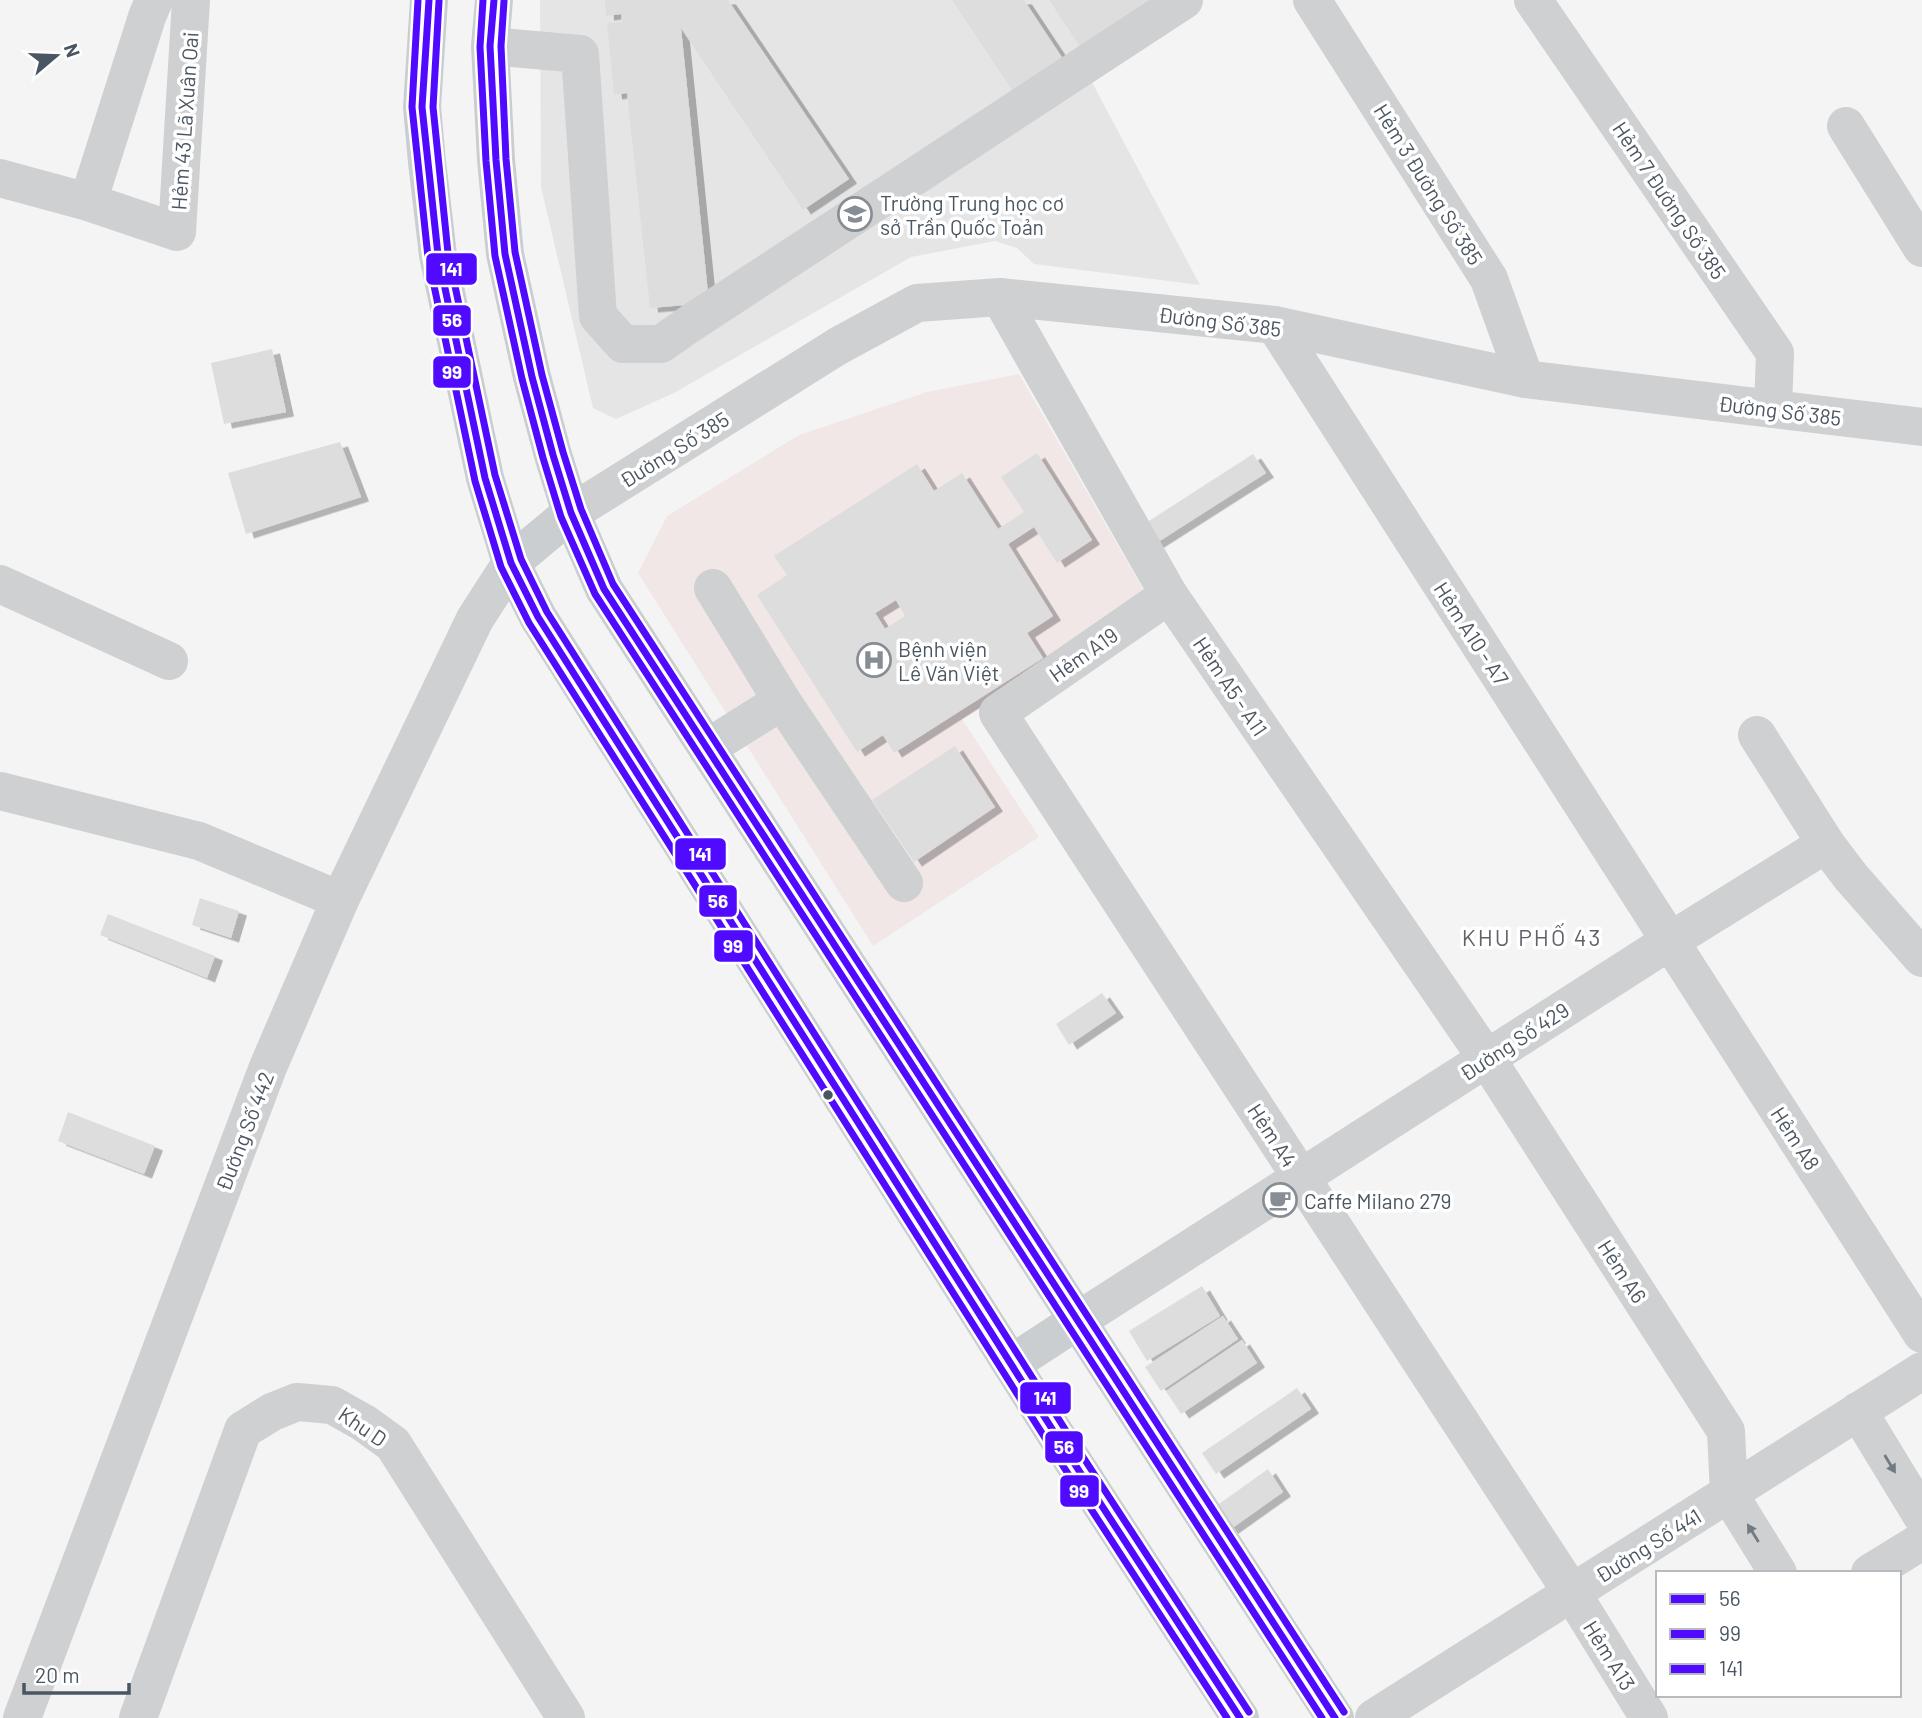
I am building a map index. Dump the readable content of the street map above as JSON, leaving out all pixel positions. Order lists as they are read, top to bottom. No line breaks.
{"streets":{"street":["Hẻm 43 Lã Xuân Oai","Hẻm 3 Đường Số 385","Hẻm 7 Đường Số 385","Đường Số 385","Hẻm A10 - A7","Hẻm A19","Hẻm A5 - A11","Đường Số 429","Đường Số 442","Hẻm A4","Hẻm A8","Hẻm A6","Khu D","Đường Số 441","Hẻm A13"]},"crossings":[["Hẻm 3 Đường Số 385","Đường Số 385"],["Hẻm 7 Đường Số 385","Đường Số 385"],["Đường Số 385","Hẻm A10 - A7"],["Đường Số 385","Hẻm A5 - A11"],["Hẻm A10 - A7","Đường Số 429"],["Hẻm A10 - A7","Hẻm A8"],["Hẻm A19","Hẻm A5 - A11"],["Hẻm A19","Hẻm A4"],["Hẻm A5 - A11","Đường Số 429"],["Hẻm A5 - A11","Hẻm A6"],["Đường Số 429","Hẻm A4"],["Đường Số 429","Hẻm A8"],["Đường Số 429","Hẻm A6"],["Hẻm A4","Đường Số 441"],["Hẻm A4","Hẻm A13"],["Hẻm A6","Đường Số 441"],["Đường Số 441","Hẻm A13"]],"districts":["KHU PHỐ 43"],"places":{"school or university":["Trường Trung học cơ sở Trần Quốc Toản"],"hospital":["Bệnh viện Lê Văn Việt"],"cafe":["Caffe Milano 279"]},"lines":["transit line 56","transit line 99","transit line 141"],"legend":["56","99","141"],"scale_bar":"20 m","north":"right"}
